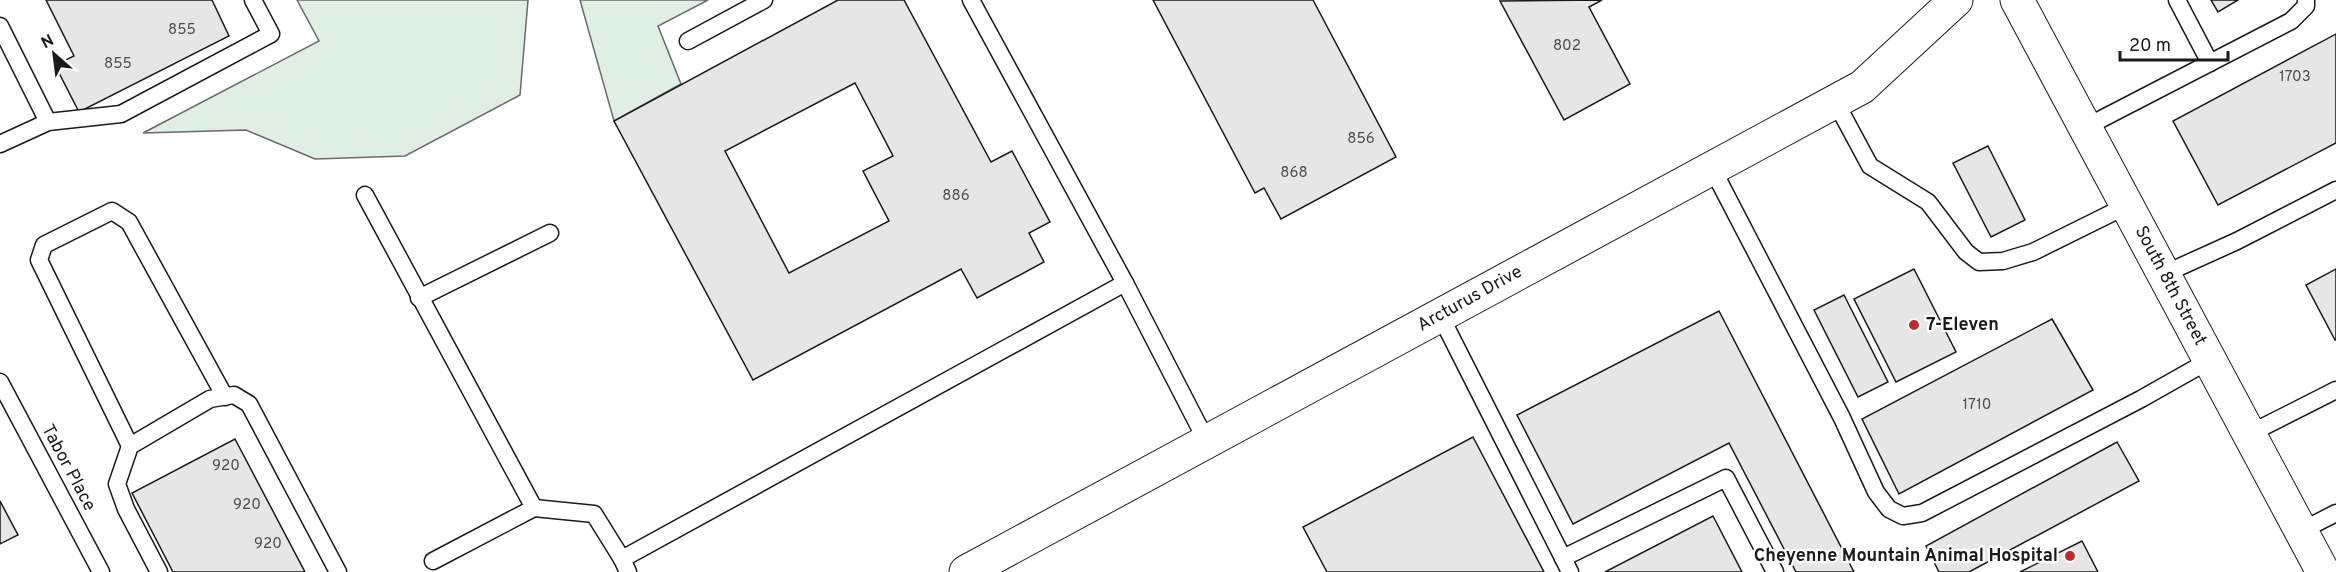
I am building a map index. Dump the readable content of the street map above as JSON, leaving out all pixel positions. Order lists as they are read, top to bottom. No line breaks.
{"streets":{"street":["South 8th Street","Arcturus Drive"],"lane":["Tabor Place"]},"places":["7-Eleven","Cheyenne Mountain Animal Hospital"],"house_numbers":["855","802","855","1703","856","868","886","1710","920","920","920"],"scale_bar":"20 m","north":"top left"}
